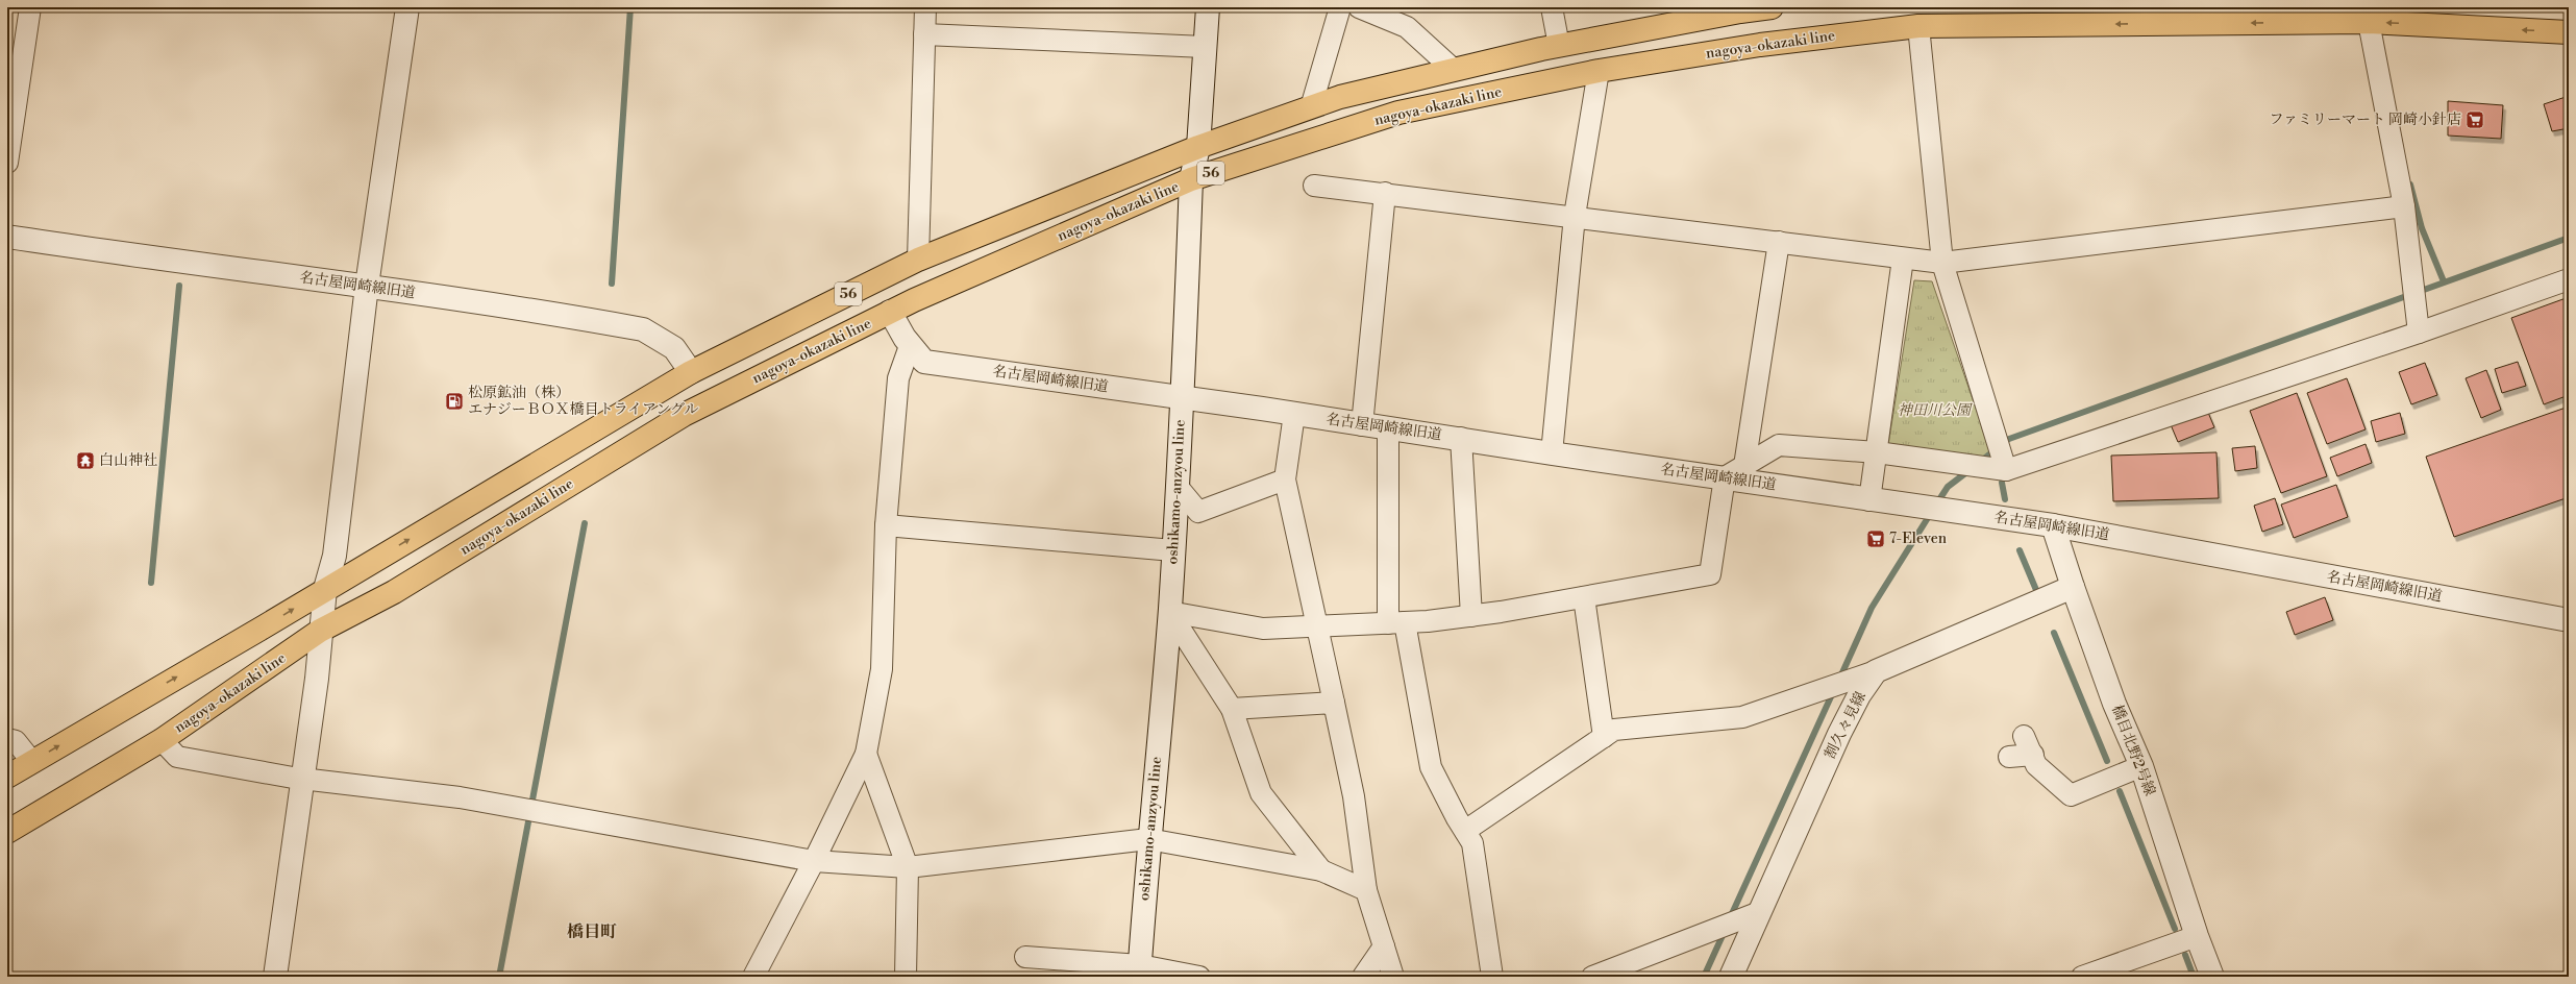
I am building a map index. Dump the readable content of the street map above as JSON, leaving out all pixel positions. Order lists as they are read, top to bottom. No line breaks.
{"streets":{"main road":["nagoya-okazaki line","56"],"street":["名古屋岡崎線旧道","oshikamo-anzyou line","割久々見線","橋目北野2号線"]},"crossings":[["nagoya-okazaki line","名古屋岡崎線旧道"],["nagoya-okazaki line","oshikamo-anzyou line"],["名古屋岡崎線旧道","oshikamo-anzyou line"],["名古屋岡崎線旧道","橋目北野2号線"]],"districts":["橋目町"],"parks":["神田川公園"],"places":{"supermarket":["ファミリーマート 岡崎小針店","7-Eleven"],"fuel station":["松原鉱油（株） エナジーＢＯＸ橋目トライアングル"],"temple":["白山神社"]}}
